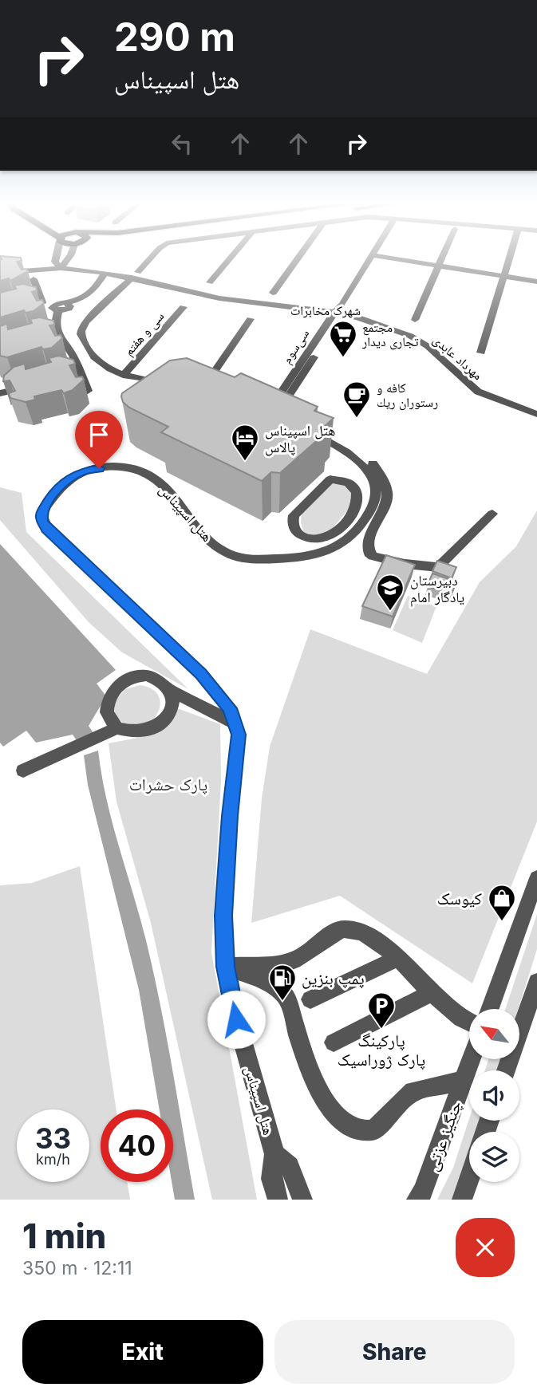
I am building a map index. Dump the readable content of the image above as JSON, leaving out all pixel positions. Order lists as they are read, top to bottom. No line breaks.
{"streets":{"street":["سی و هفتم","سی‌سوم","مهرداد عابدی","هتل اسپیناس","چنگیز عزتی"]},"crossings":[["سی‌سوم","مهرداد عابدی"]],"districts":["شهرک مخابرات"],"parks":["پارک حشرات"],"places":{"supermarket":["مجتمع تجاری دیدار"],"cafe":["كافه و رستوران ريك"],"hotel":["هتل اسپیناس پالاس"],"school or university":["دبیرستان یادگار امام"],"shop":["کیوسک"],"fuel station":["پمپ بنزین"],"parking":["پارکینگ پارک ژوراسیک"]},"north":"top left","page":{"turn":["290 m","هتل اسپیناس"],"speed":"33 km/h","limit":"40","heading":["1 min","350 m · 12:11"],"buttons":["Exit","Share"]}}
